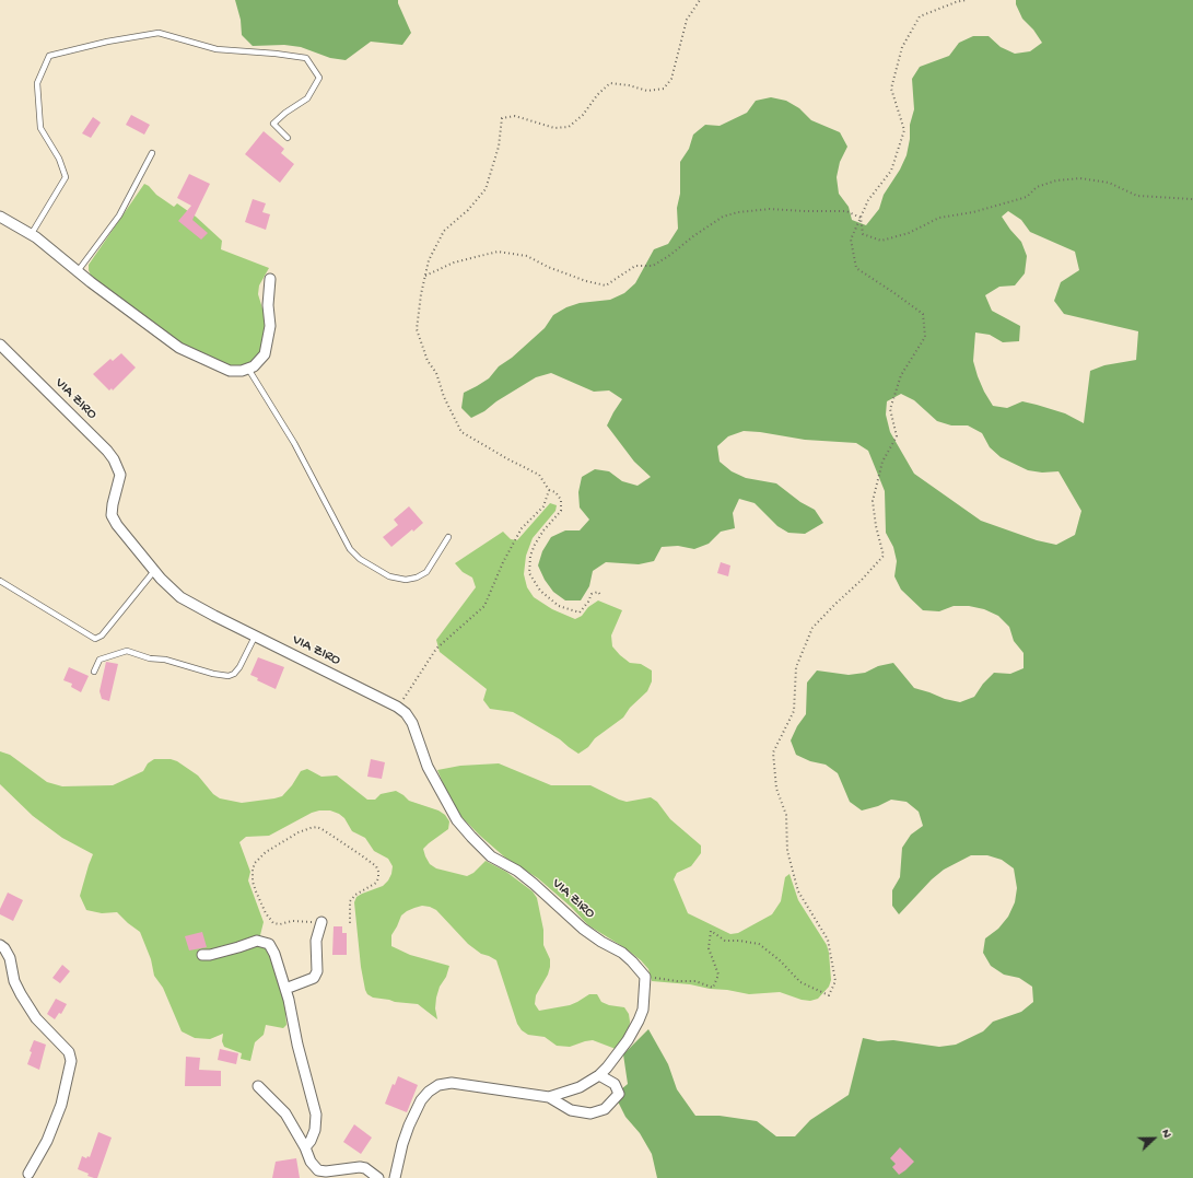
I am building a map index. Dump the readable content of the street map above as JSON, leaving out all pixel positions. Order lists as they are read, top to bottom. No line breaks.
{"streets":{"street":["VIA ZIRO"]},"north":"right"}
